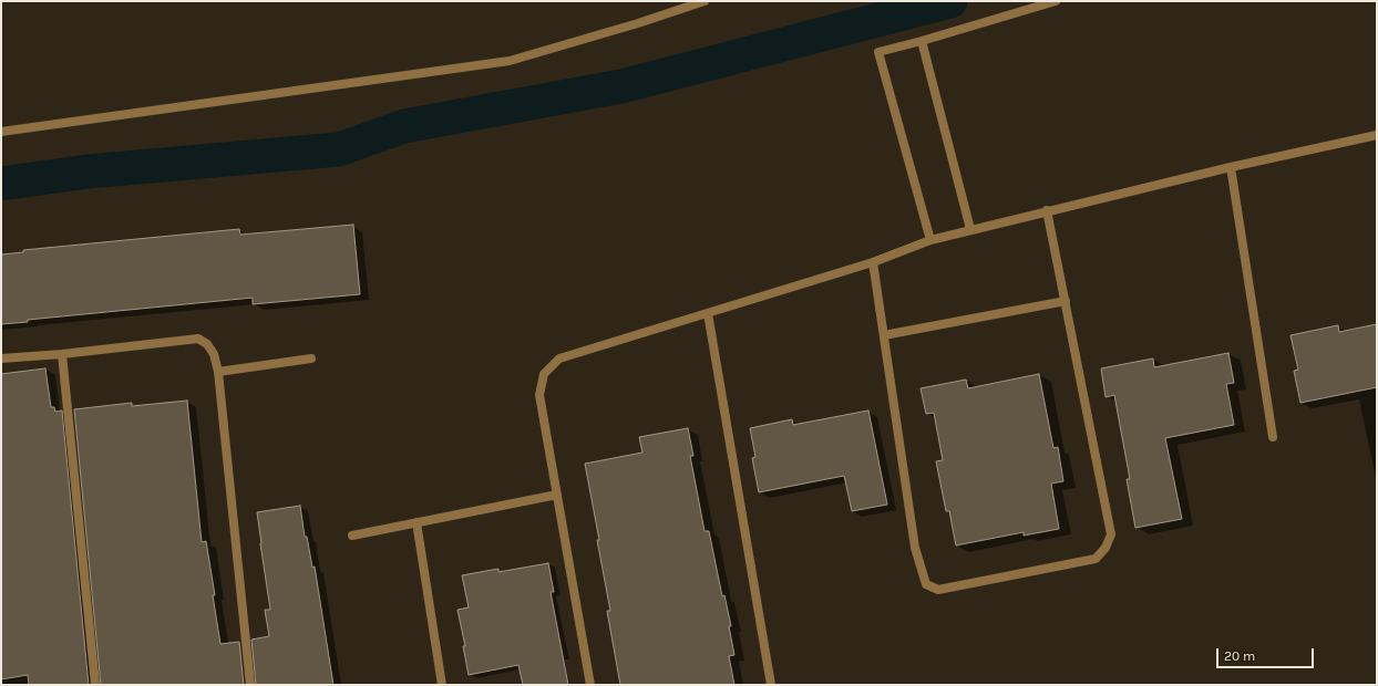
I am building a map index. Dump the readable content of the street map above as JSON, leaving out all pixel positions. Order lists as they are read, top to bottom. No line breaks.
{"scale_bar":"20 m"}
